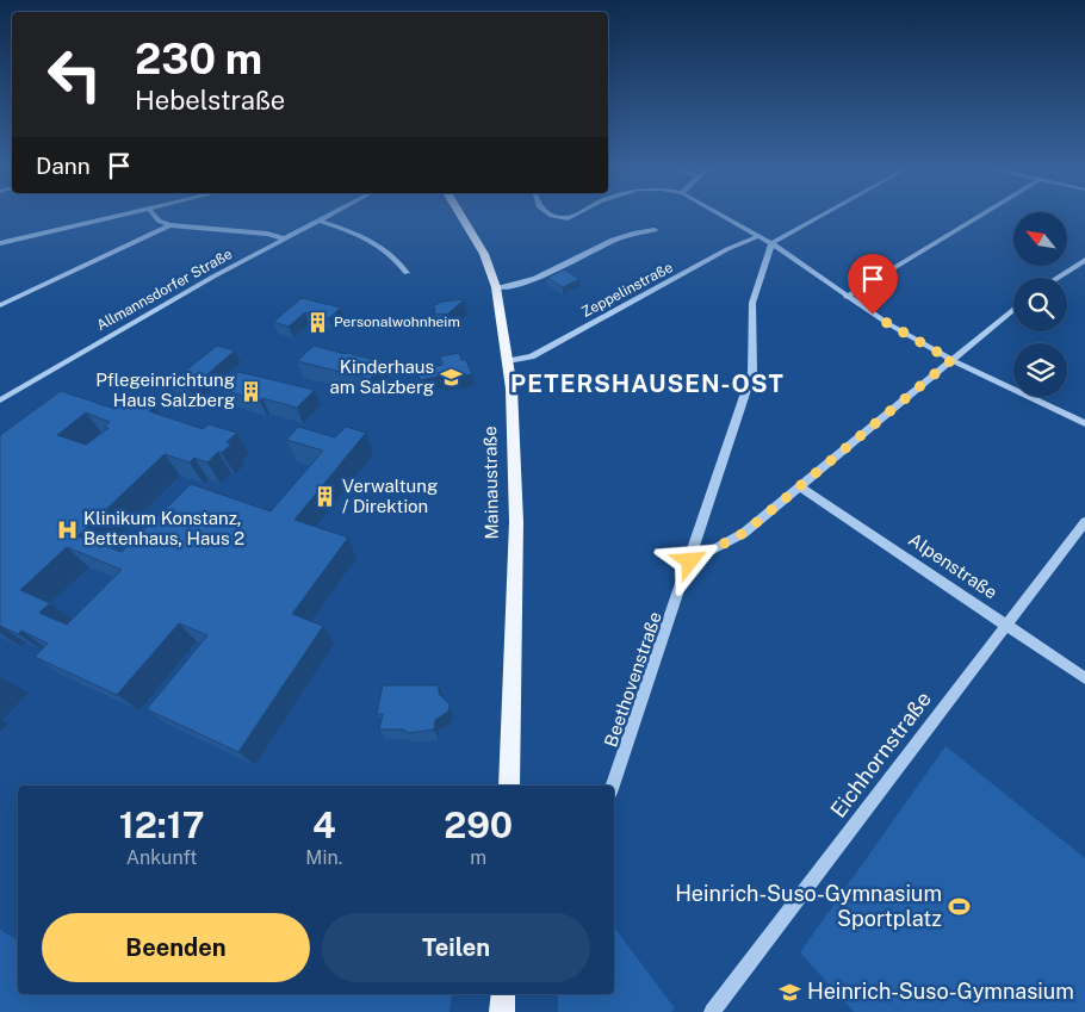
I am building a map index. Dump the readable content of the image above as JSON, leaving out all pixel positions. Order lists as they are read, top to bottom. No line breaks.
{"streets":{"main road":["Mainaustraße"],"street":["Allmannsdorfer Straße","Zeppelinstraße","Alpenstraße","Beethovenstraße","Eichhornstraße"]},"crossings":[["Zeppelinstraße","Mainaustraße"],["Alpenstraße","Eichhornstraße"]],"districts":["PETERSHAUSEN-OST"],"places":{"building":["Personalwohnheim","Pflegeinrichtung Haus Salzberg","Verwaltung / Direktion"],"school or university":["Kinderhaus am Salzberg","Heinrich-Suso-Gymnasium"],"hospital":["Klinikum Konstanz, Bettenhaus, Haus 2"],"sports":["Heinrich-Suso-Gymnasium Sportplatz"]},"north":"top left","page":{"turn":["230 m","Hebelstraße"],"then":"Dann","eta":["12:17","Ankunft","4","Min.","290","m"],"buttons":["Beenden","Teilen"]}}
